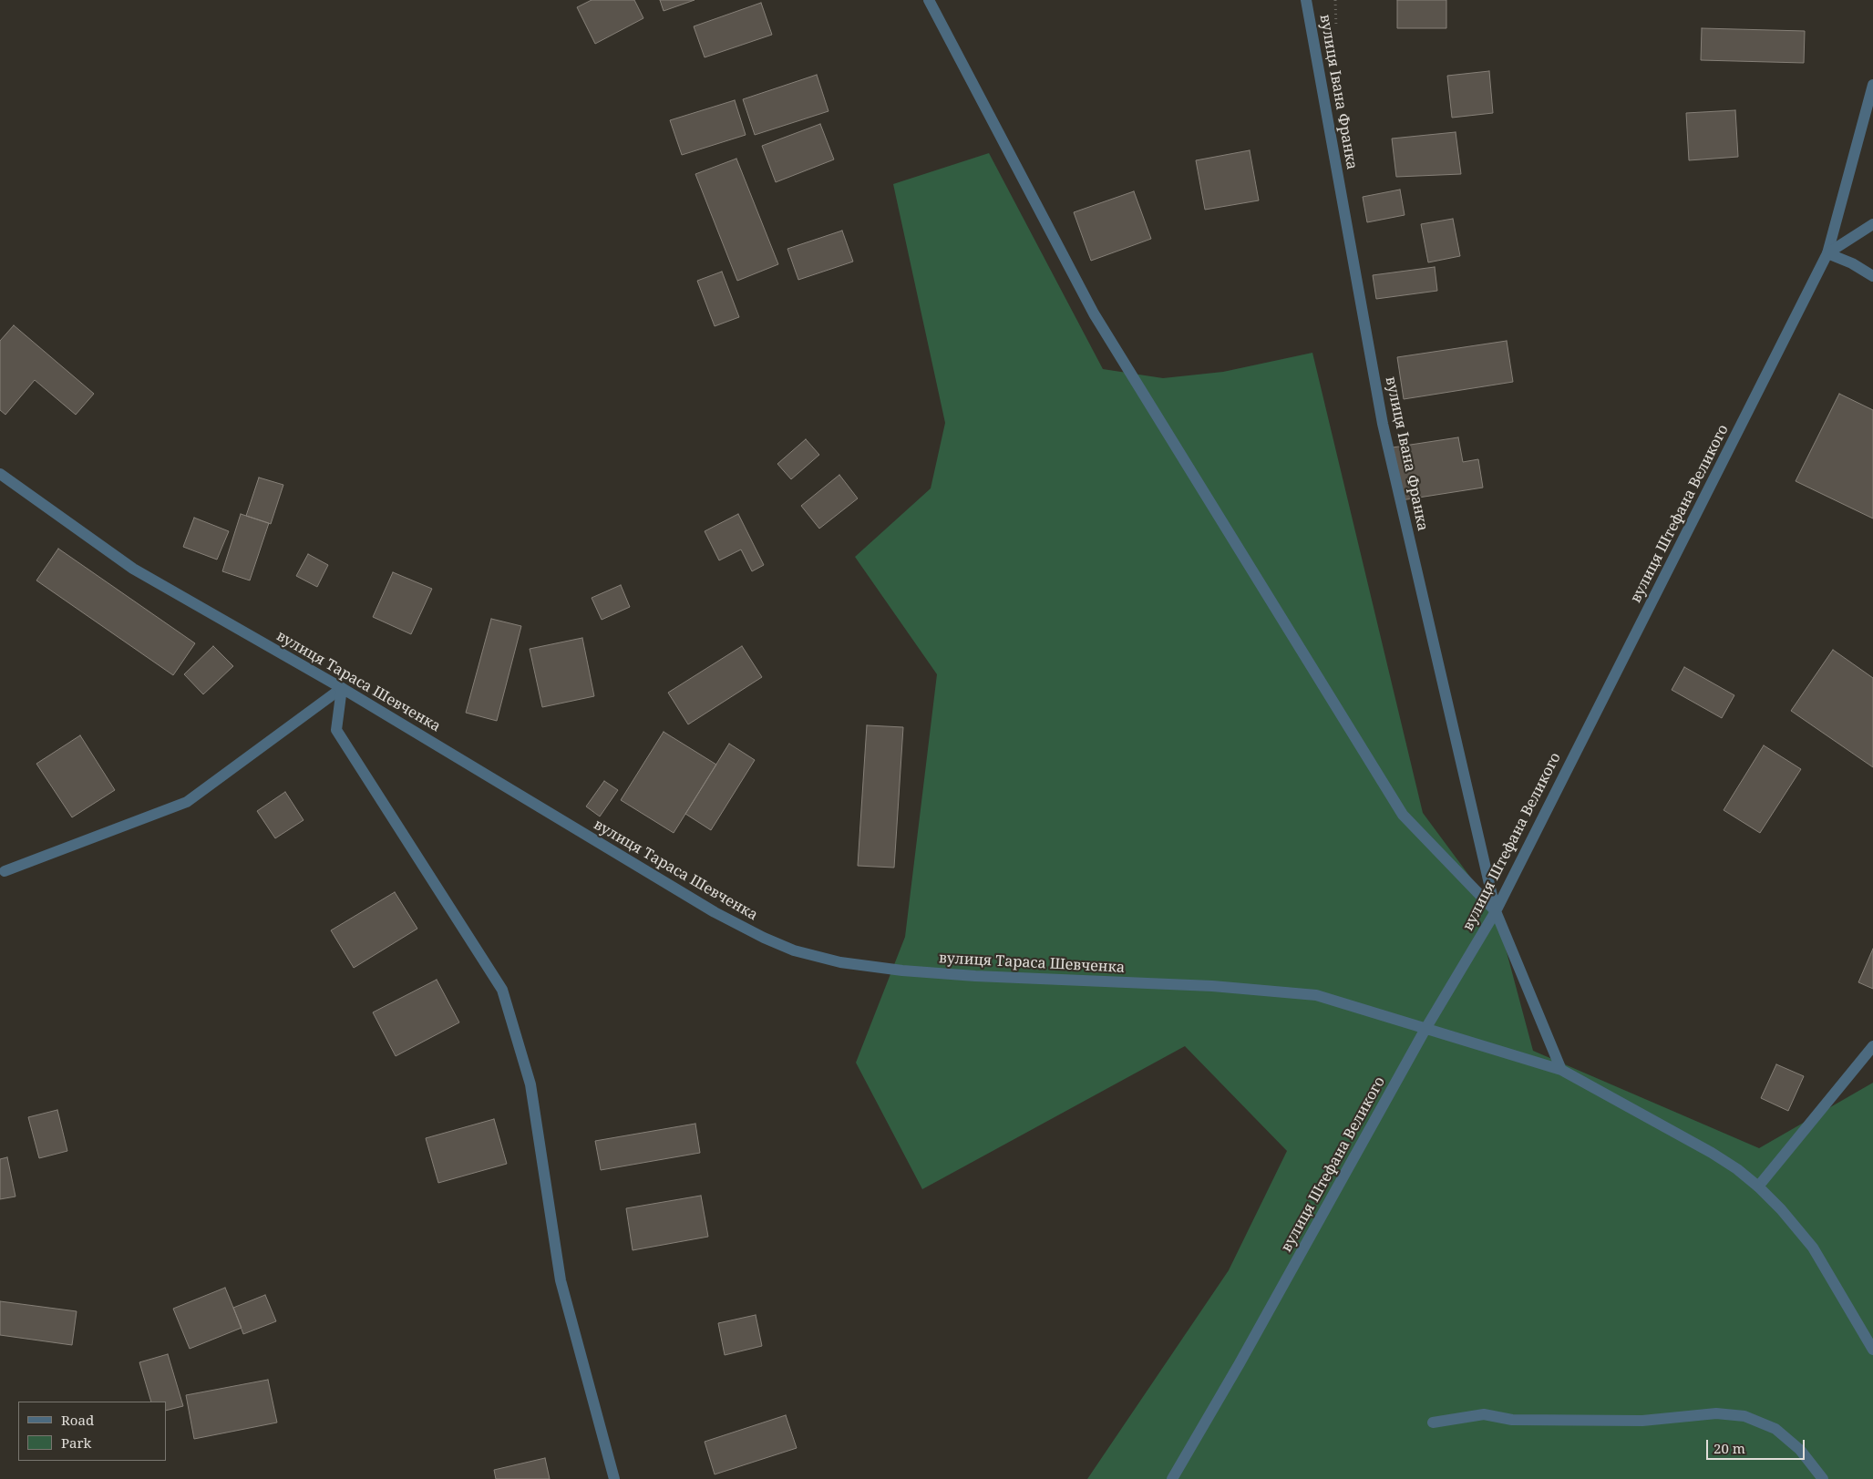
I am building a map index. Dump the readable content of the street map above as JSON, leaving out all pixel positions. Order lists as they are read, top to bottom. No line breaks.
{"streets":{"street":["вулиця Івана Франка","вулиця Штефана Великого","вулиця Тараса Шевченка"]},"crossings":[["вулиця Івана Франка","вулиця Штефана Великого"],["вулиця Штефана Великого","вулиця Тараса Шевченка"]],"legend":["Road","Park"],"scale_bar":"20 m"}
